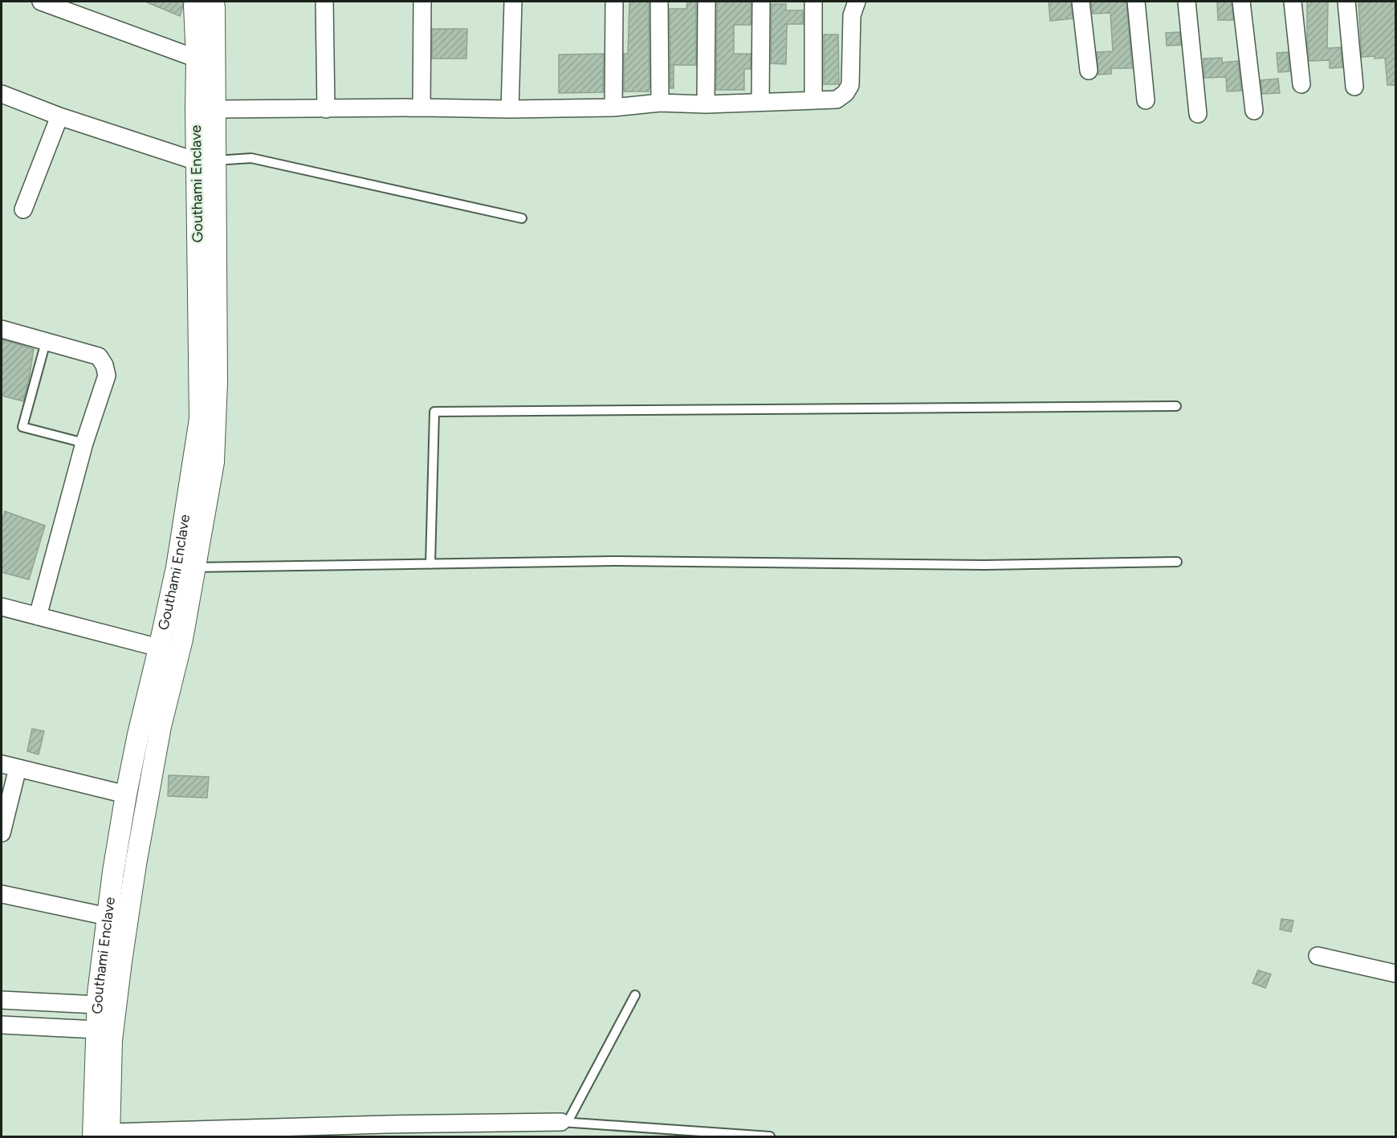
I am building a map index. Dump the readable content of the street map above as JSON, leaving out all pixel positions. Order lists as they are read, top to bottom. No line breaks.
{"streets":{"street":["Gouthami Enclave"]}}
